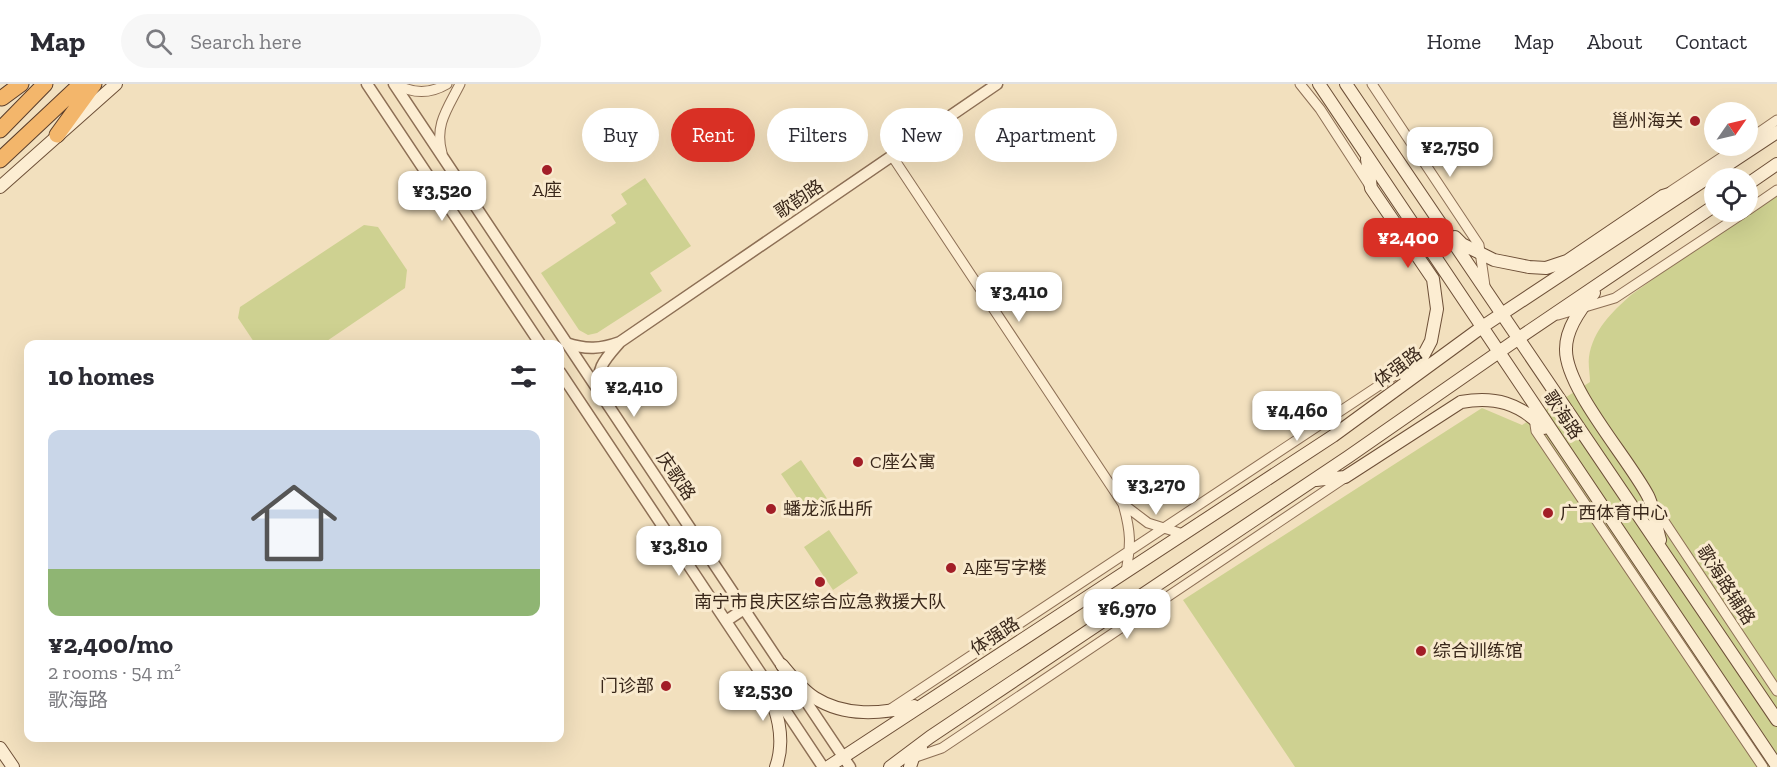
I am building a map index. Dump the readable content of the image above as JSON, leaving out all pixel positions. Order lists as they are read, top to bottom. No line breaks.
{"streets":{"main road":["体强路","歌海路"],"street":["歌韵路","庆歌路","歌海路辅路"]},"crossings":[["歌韵路","庆歌路"],["体强路","歌海路"],["体强路","庆歌路"]],"places":["邕州海关","A座","C座公寓","蟠龙派出所","广西体育中心","A座写字楼","南宁市良庆区综合应急救援大队","综合训练馆","门诊部"],"north":"top right","page":{"header":"Map","search":"Search here","nav":["Home","Map","About","Contact"],"chip":["Buy","Rent","Filters","New","Apartment"],"price":["¥2,750","¥3,520","¥2,400","¥3,410","¥2,410","¥4,460","¥3,270","¥3,810","¥6,970","¥2,530"],"heading":"10 homes","list":[{"name":"¥2,400/mo","note":"2 rooms · 54 m² · 歌海路"}]}}
